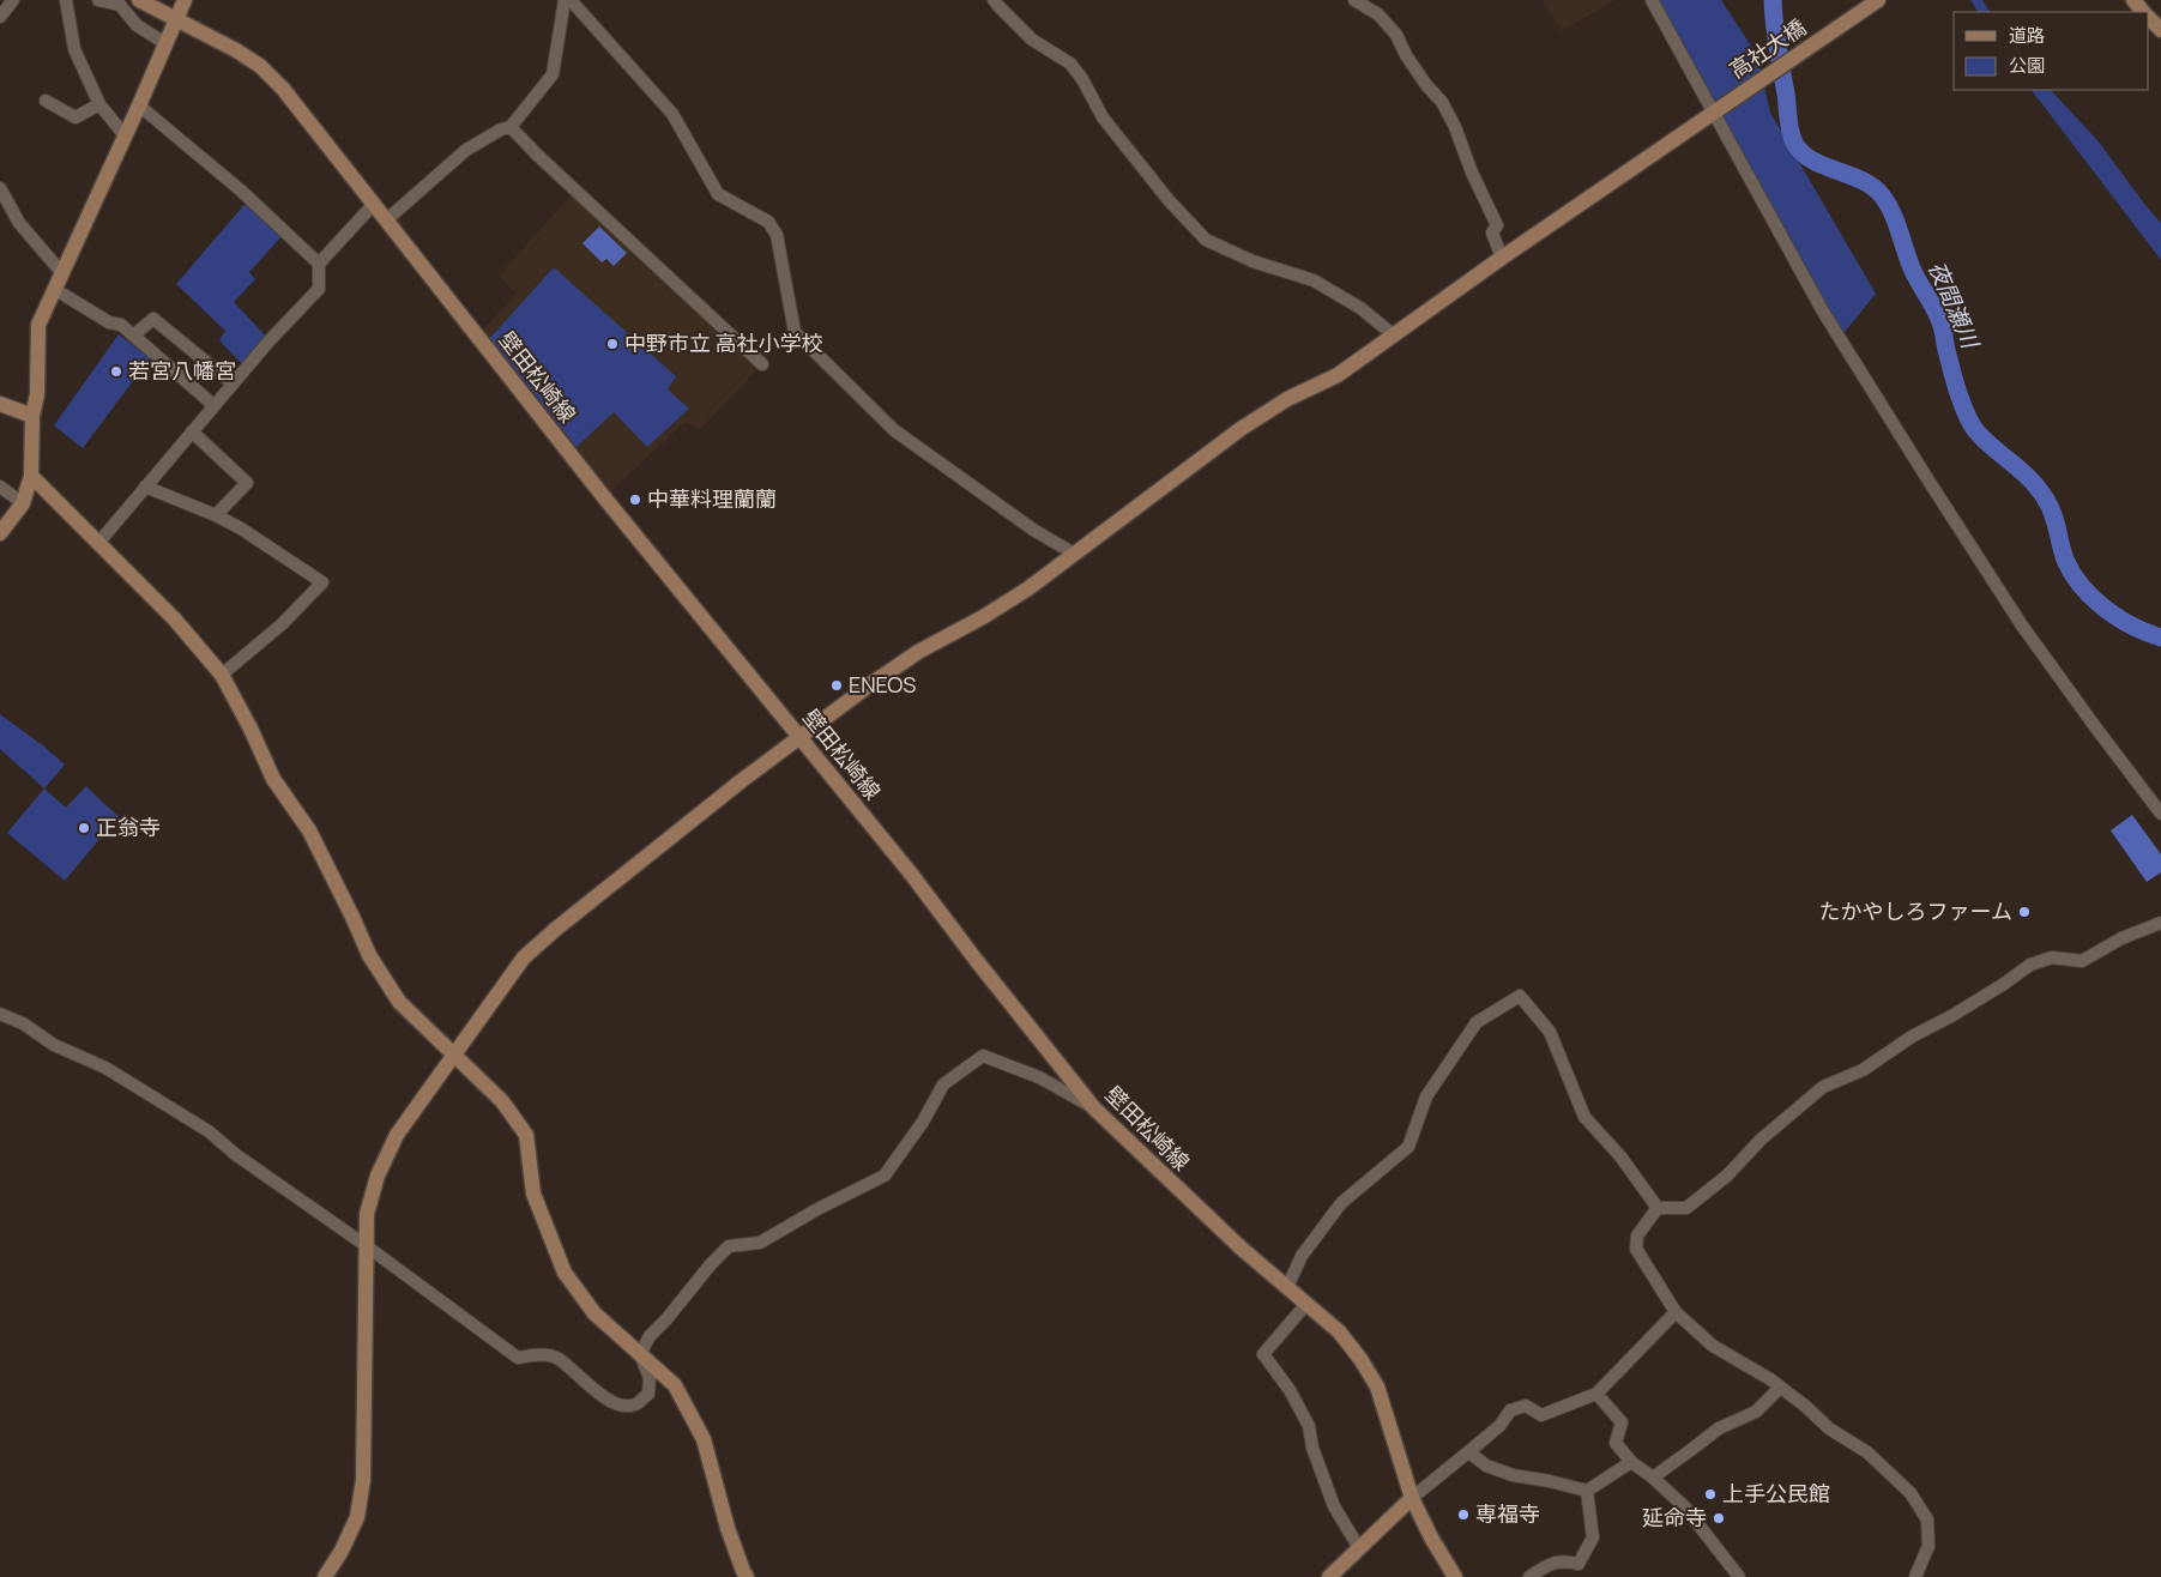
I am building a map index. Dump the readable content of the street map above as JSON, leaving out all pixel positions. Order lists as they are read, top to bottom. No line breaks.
{"streets":{"street":["高社大橋","壁田松崎線"]},"crossings":[["高社大橋","壁田松崎線"]],"water":["夜間瀬川"],"places":["中野市立 高社小学校","若宮八幡宮","中華料理蘭蘭","ENEOS","正翁寺","たかやしろファーム","上手公民館","専福寺","延命寺"],"legend":["道路","公園"]}
